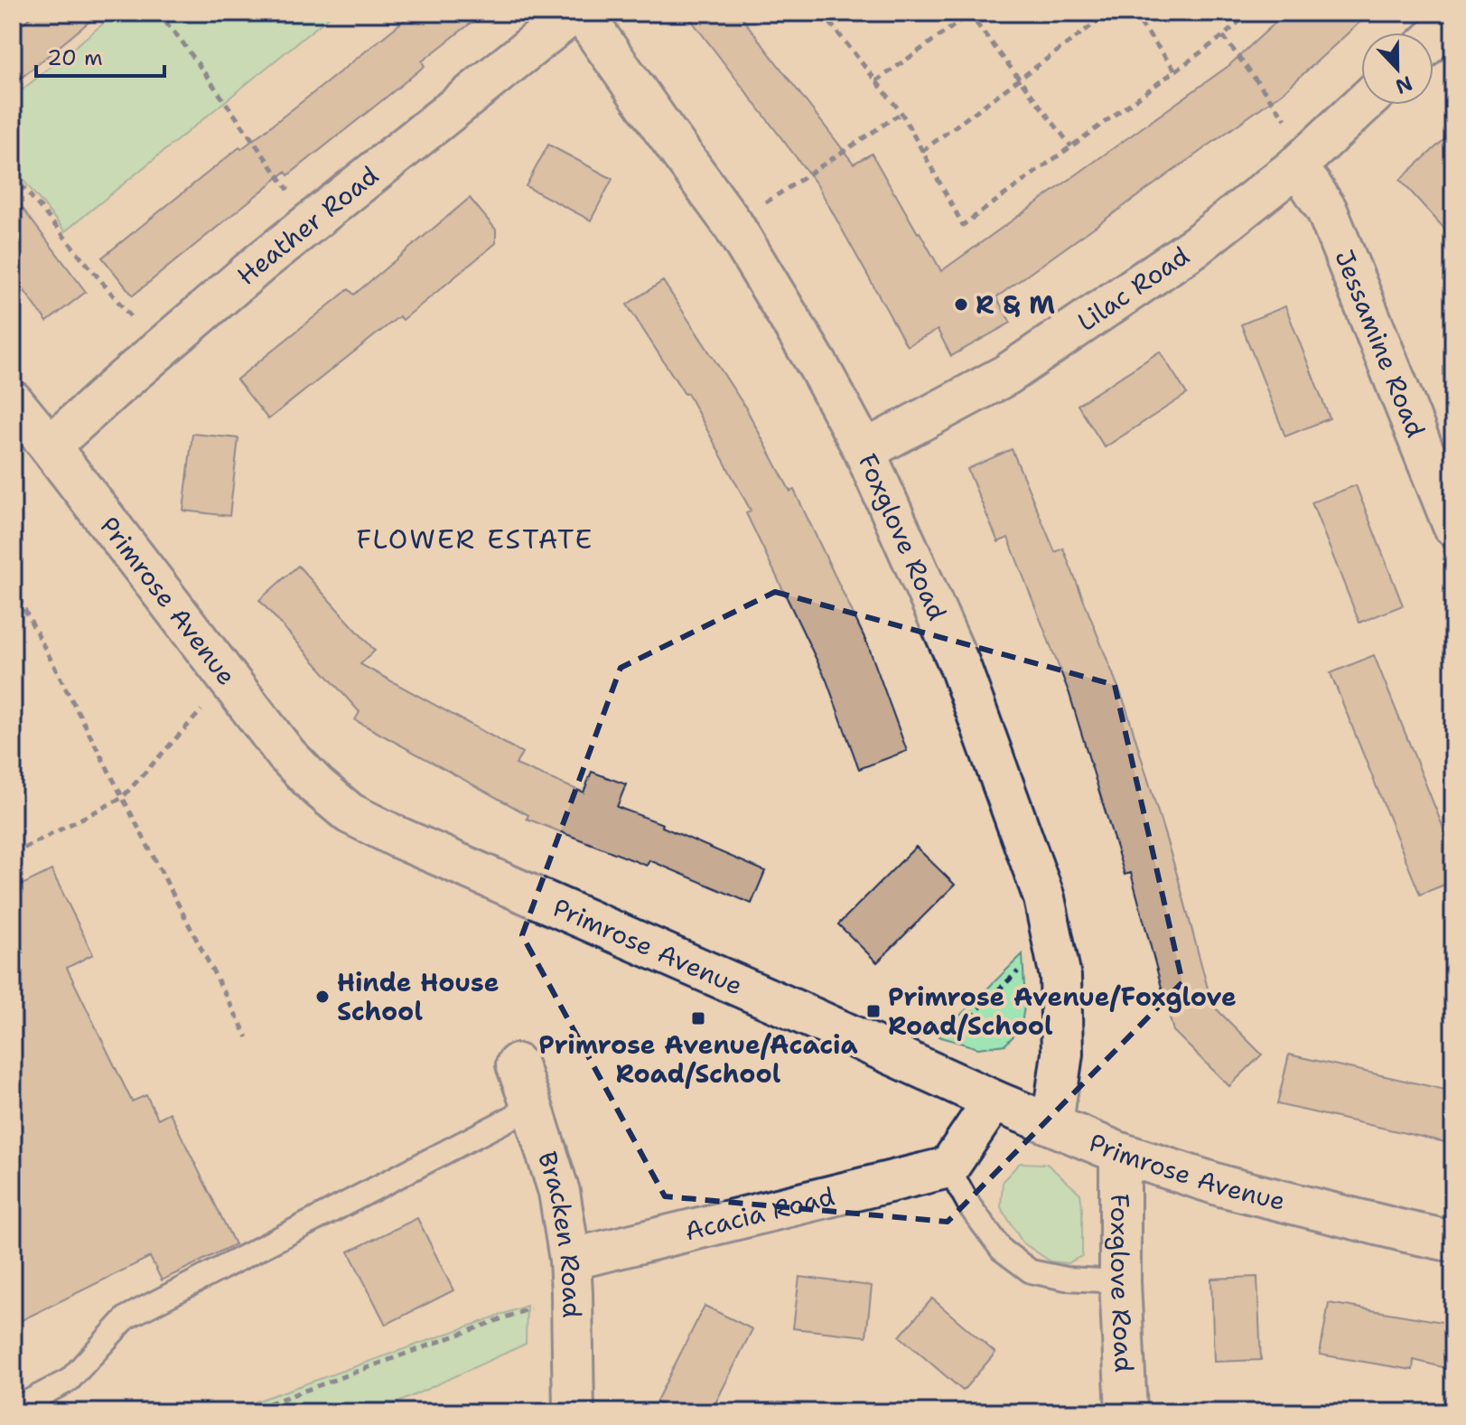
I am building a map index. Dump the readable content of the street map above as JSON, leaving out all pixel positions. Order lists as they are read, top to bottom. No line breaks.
{"streets":{"street":["Heather Road","Lilac Road","Jessamine Road","Foxglove Road","Primrose Avenue","Acacia Road","Bracken Road"]},"crossings":[["Heather Road","Primrose Avenue"],["Lilac Road","Jessamine Road"],["Lilac Road","Foxglove Road"],["Foxglove Road","Primrose Avenue"],["Acacia Road","Bracken Road"]],"districts":["FLOWER ESTATE"],"places":{"other":["R & M","Hinde House School"],"transit":["Primrose Avenue/Foxglove Road/School","Primrose Avenue/Acacia Road/School"]},"scale_bar":"20 m","north":"bottom"}
